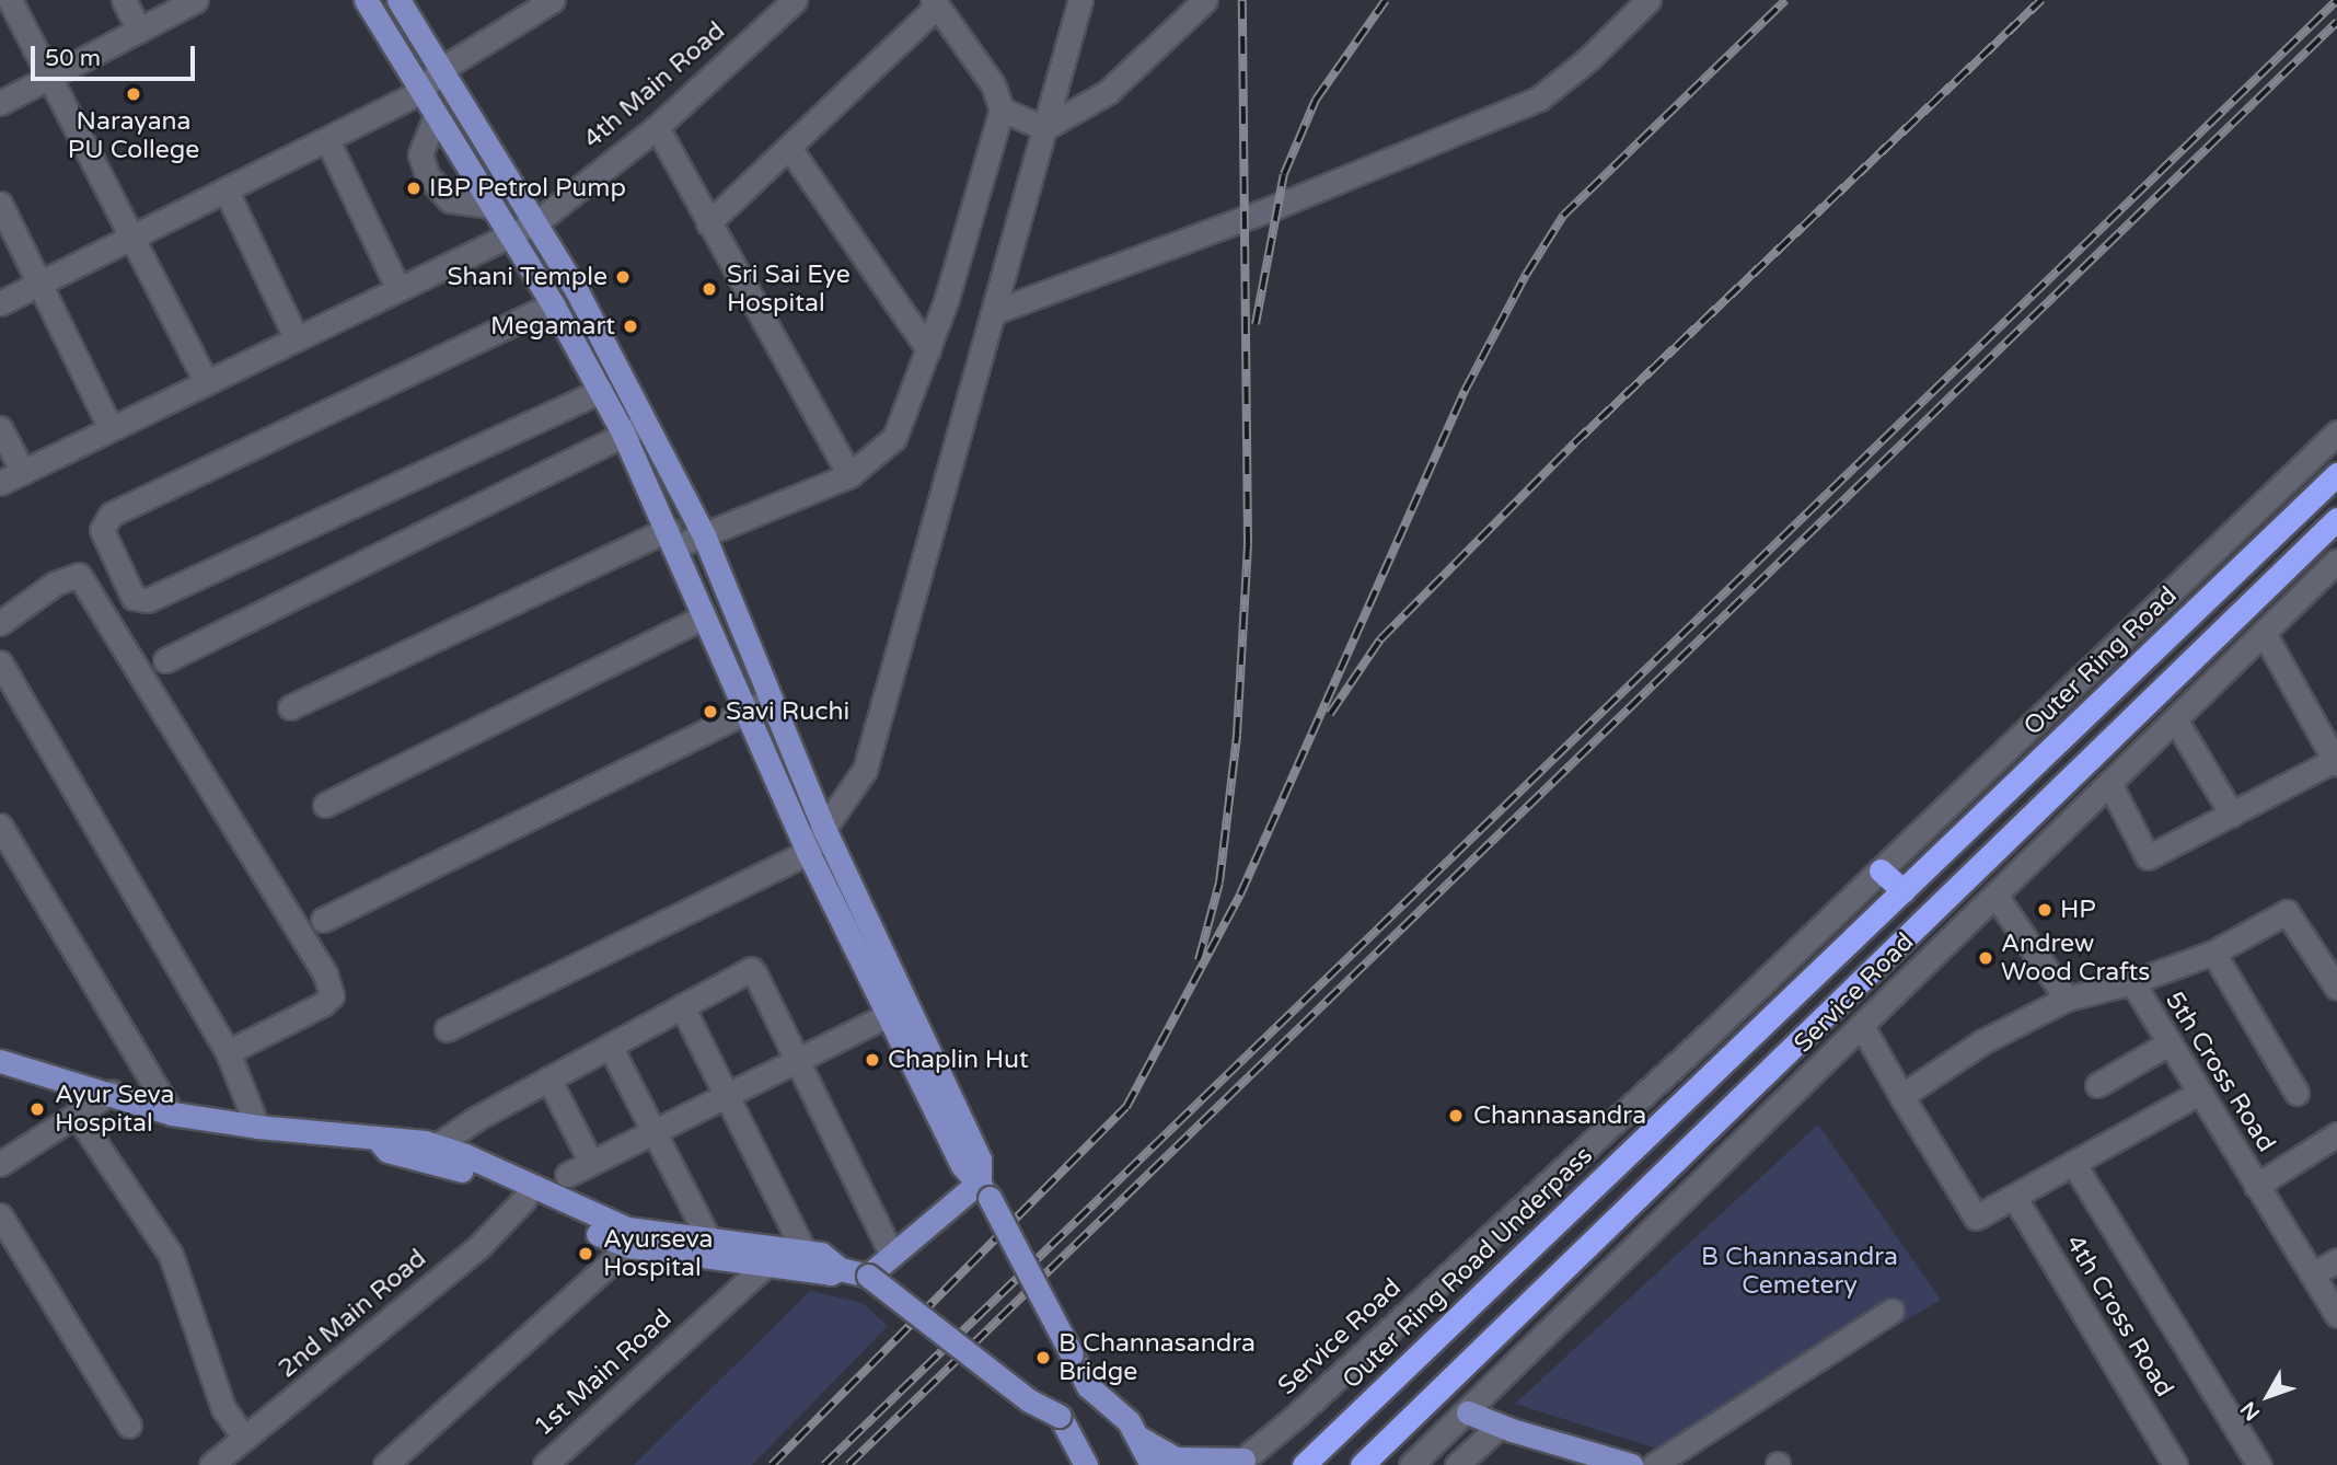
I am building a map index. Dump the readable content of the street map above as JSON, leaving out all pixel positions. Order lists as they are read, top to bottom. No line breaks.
{"streets":{"highway":["Outer Ring Road","Outer Ring Road Underpass"],"street":["4th Main Road","Service Road","5th Cross Road","2nd Main Road","4th Cross Road","1st Main Road"]},"crossings":[["Outer Ring Road","Outer Ring Road Underpass"]],"parks":["B Channasandra Cemetery"],"places":["Narayana PU College","IBP Petrol Pump","Shani Temple","Sri Sai Eye Hospital","Megamart","Savi Ruchi","HP","Andrew Wood Crafts","Chaplin Hut","Ayur Seva Hospital","Channasandra","Ayurseva Hospital","B Channasandra Bridge"],"scale_bar":"50 m","north":"bottom left"}
